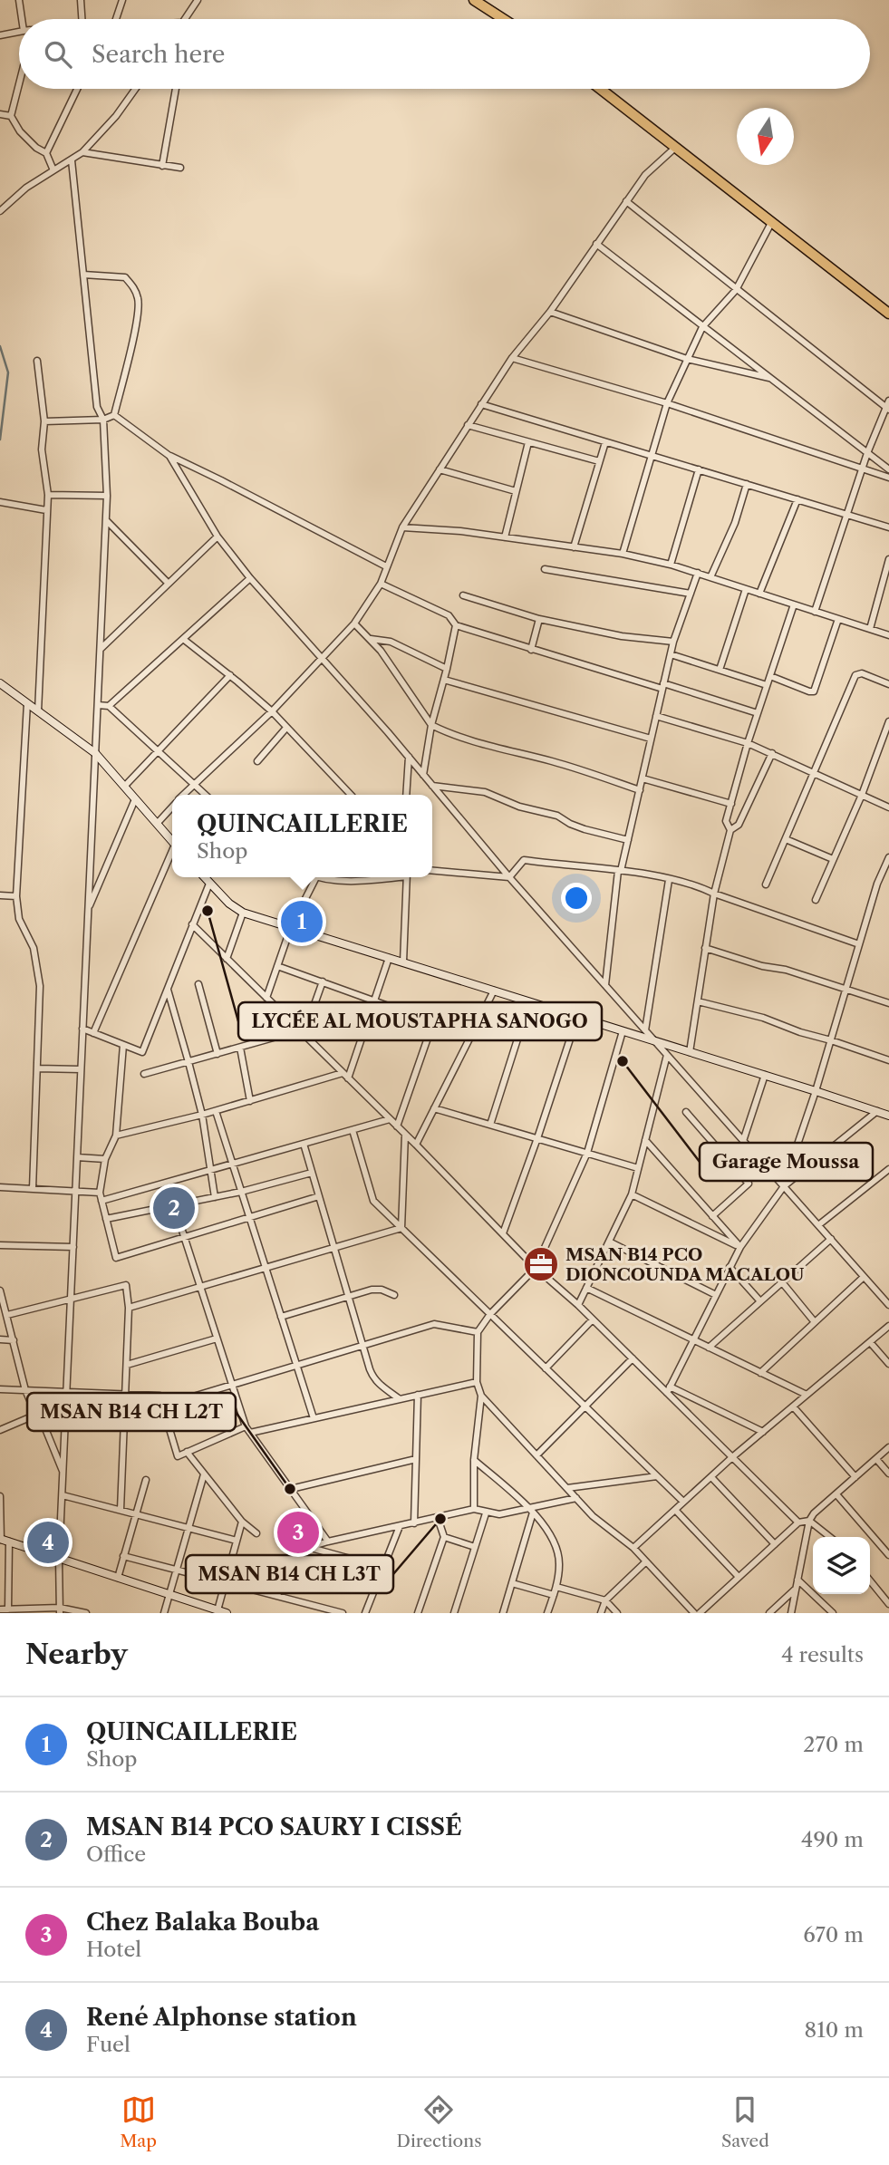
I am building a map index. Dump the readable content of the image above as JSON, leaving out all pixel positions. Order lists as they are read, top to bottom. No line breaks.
{"places":{"other":["LYCÉE AL MOUSTAPHA SANOGO","Garage Moussa","MSAN B14 CH L2T","MSAN B14 CH L3T"],"office":["MSAN B14 PCO DIONCOUNDA MACALOU"]},"north":"bottom","page":{"search":"Search here","popup":["QUINCAILLERIE","Shop"],"pins":["1","2","3","4"],"heading":["Nearby","4 results"],"list":[{"mark":"1","name":"QUINCAILLERIE","note":"Shop","value":"270 m"},{"mark":"2","name":"MSAN B14 PCO SAURY I CISSÉ","note":"Office","value":"490 m"},{"mark":"3","name":"Chez Balaka Bouba","note":"Hotel","value":"670 m"},{"mark":"4","name":"René Alphonse station","note":"Fuel","value":"810 m"}],"nav":["Map","Directions","Saved"]}}
